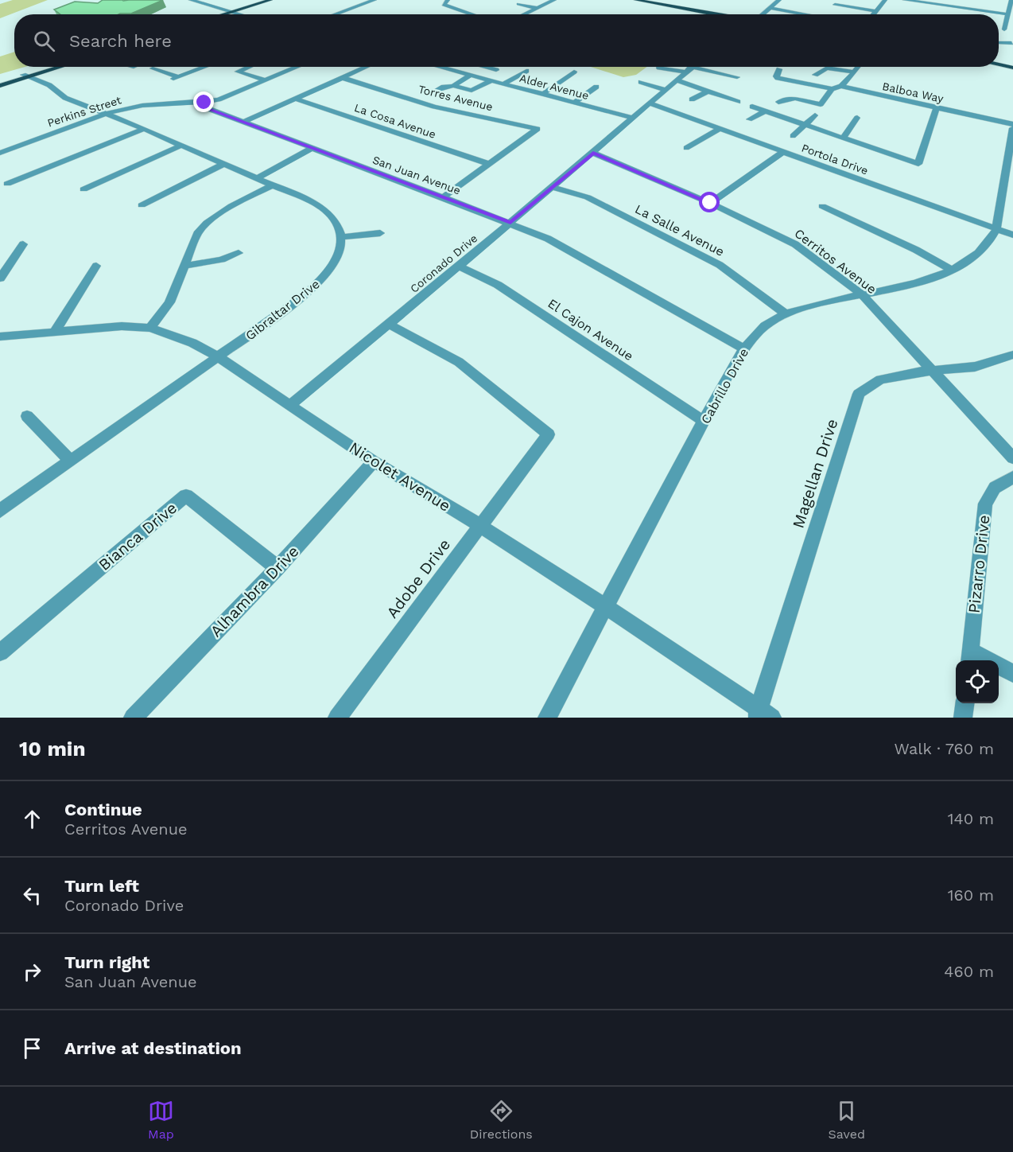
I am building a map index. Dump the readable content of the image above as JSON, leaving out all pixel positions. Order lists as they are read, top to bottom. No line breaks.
{"streets":{"street":["Alder Avenue","Balboa Way","Torres Avenue","Perkins Street","La Cosa Avenue","Portola Drive","San Juan Avenue","La Salle Avenue","Cerritos Avenue","Coronado Drive","Gibraltar Drive","El Cajon Avenue","Cabrillo Drive","Magellan Drive","Nicolet Avenue","Bianca Drive","Pizarro Drive","Adobe Drive","Alhambra Drive"]},"crossings":[["Alder Avenue","Coronado Drive"],["Torres Avenue","La Cosa Avenue"],["Perkins Street","San Juan Avenue"],["Portola Drive","Coronado Drive"],["Portola Drive","Cabrillo Drive"],["San Juan Avenue","Coronado Drive"],["San Juan Avenue","Cabrillo Drive"],["La Salle Avenue","Coronado Drive"],["La Salle Avenue","Cabrillo Drive"],["Cerritos Avenue","Coronado Drive"],["Cerritos Avenue","Cabrillo Drive"],["Cerritos Avenue","Magellan Drive"],["Coronado Drive","El Cajon Avenue"],["Coronado Drive","Nicolet Avenue"],["Coronado Drive","Adobe Drive"],["Gibraltar Drive","Nicolet Avenue"],["El Cajon Avenue","Cabrillo Drive"],["Cabrillo Drive","Nicolet Avenue"],["Magellan Drive","Nicolet Avenue"],["Nicolet Avenue","Adobe Drive"],["Nicolet Avenue","Alhambra Drive"],["Bianca Drive","Alhambra Drive"]],"page":{"search":"Search here","heading":["10 min","Walk · 760 m"],"list":[["Continue","Cerritos Avenue","140 m"],["Turn left","Coronado Drive","160 m"],["Turn right","San Juan Avenue","460 m"],"Arrive at destination"],"nav":["Map","Directions","Saved"]}}
